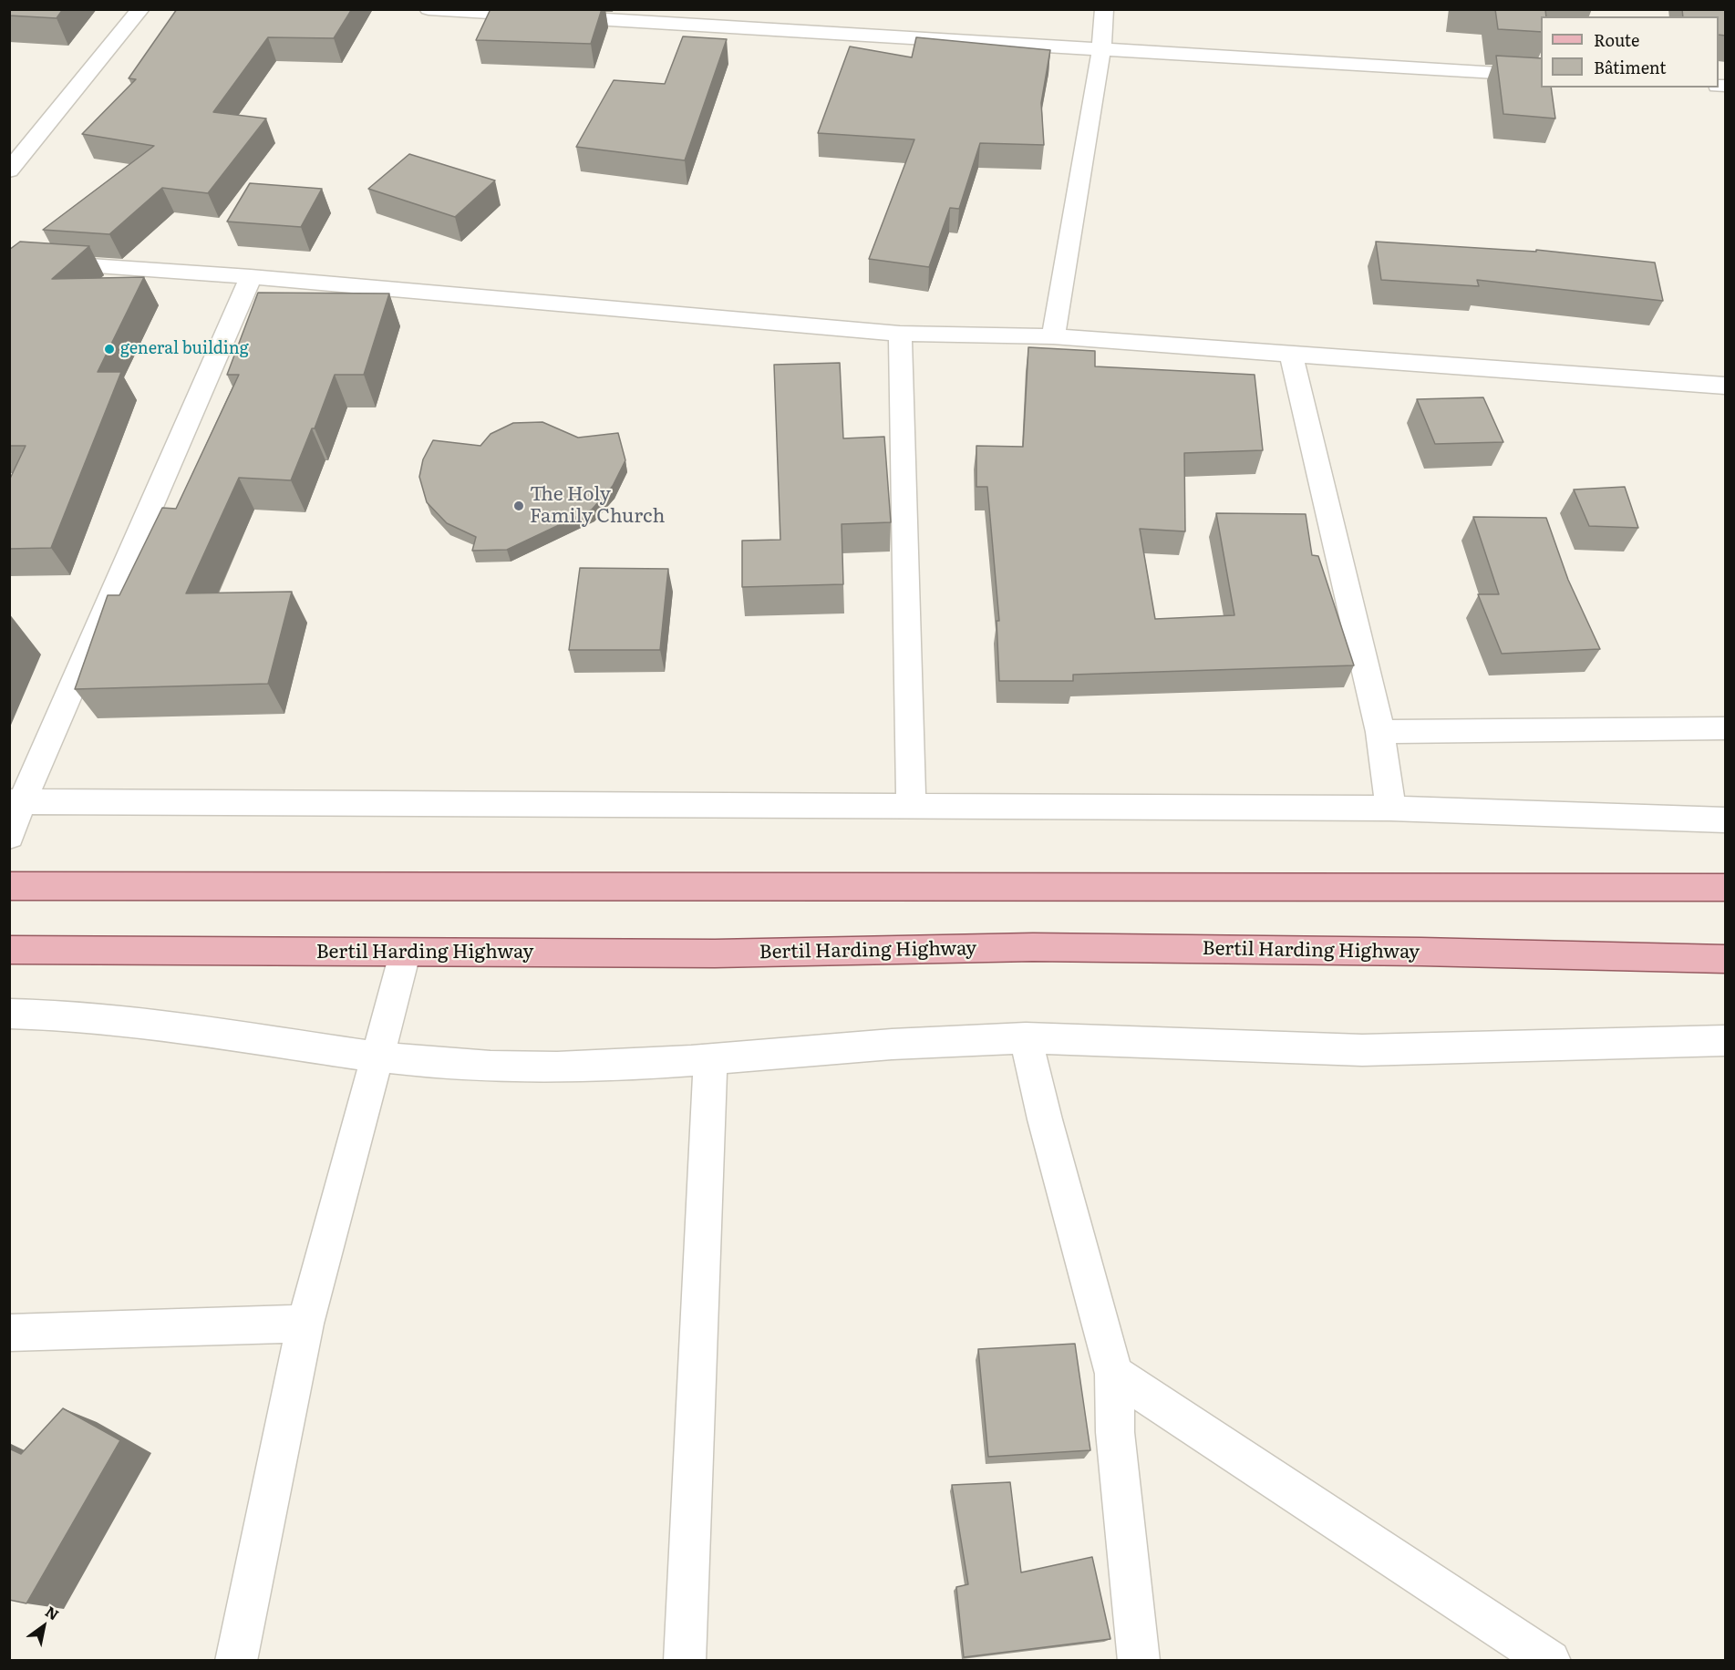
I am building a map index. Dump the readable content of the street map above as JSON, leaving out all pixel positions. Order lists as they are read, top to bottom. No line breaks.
{"streets":{"main road":["Bertil Harding Highway"]},"places":["general building","The Holy Family Church"],"legend":["Route","Bâtiment"],"north":"top right"}
